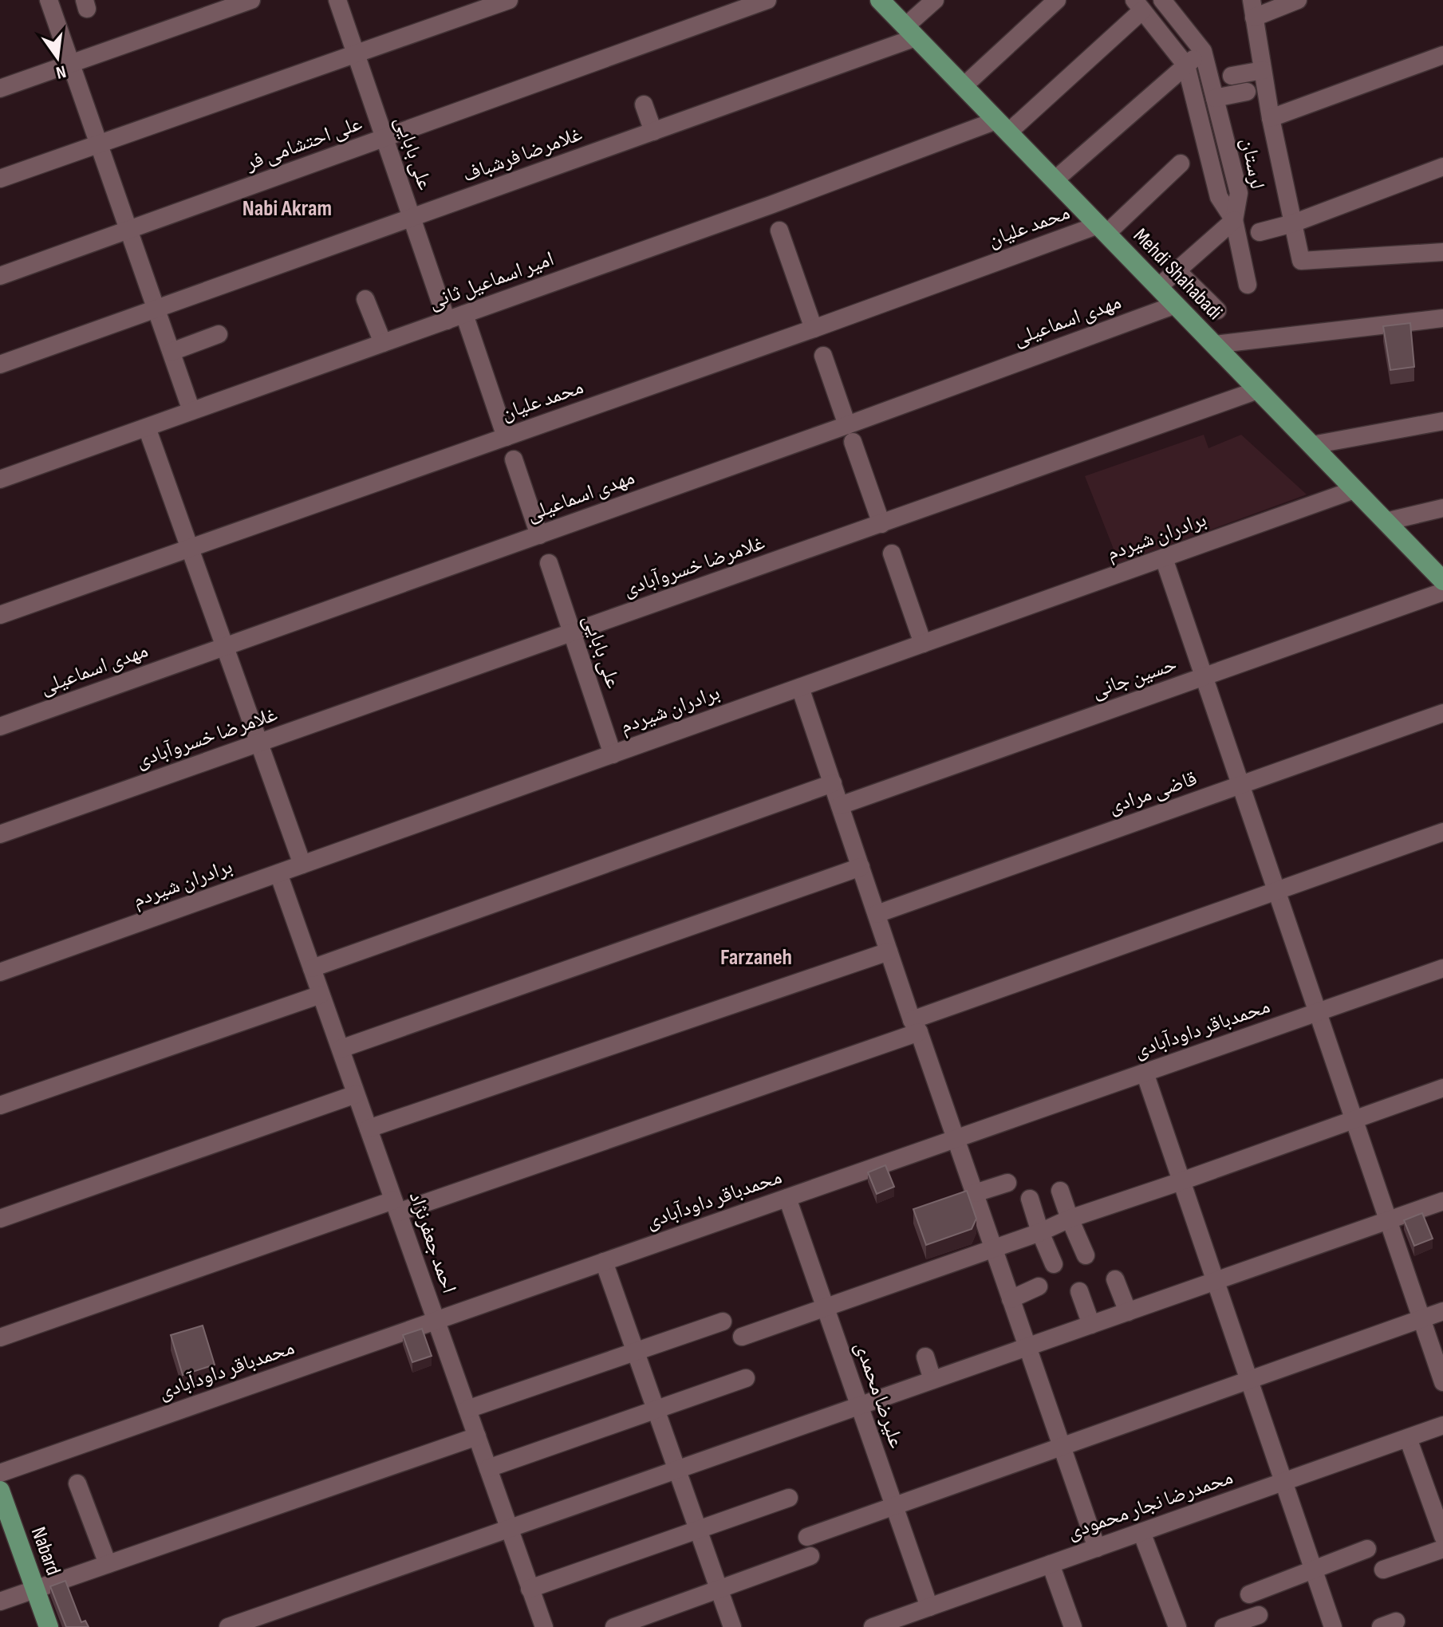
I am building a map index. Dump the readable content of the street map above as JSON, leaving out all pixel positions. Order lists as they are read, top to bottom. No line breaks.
{"streets":{"main road":["Mehdi Shahabadi","Nabard"],"street":["علی احتشامی فر","علی بابایی","غلامرضا فرشباف","لرستان","محمد علیان","امیر اسماعیل ثانی","مهدی اسماعیلی","برادران شیردم","غلامرضا خسروآبادی","حسین جانی","قاضی مرادی","محمدباقر داودآبادی","احمد جعفرنژاد","علیرضا محمدی","محمدرضا نجار محمودی"]},"crossings":[["علی احتشامی فر","علی بابایی"],["علی بابایی","غلامرضا فرشباف"],["علی بابایی","امیر اسماعیل ثانی"],["علی بابایی","برادران شیردم"],["علی بابایی","غلامرضا خسروآبادی"],["غلامرضا فرشباف","Mehdi Shahabadi"],["محمد علیان","Mehdi Shahabadi"],["Mehdi Shahabadi","امیر اسماعیل ثانی"],["Mehdi Shahabadi","مهدی اسماعیلی"],["Mehdi Shahabadi","برادران شیردم"],["Mehdi Shahabadi","غلامرضا خسروآبادی"],["برادران شیردم","احمد جعفرنژاد"],["محمدباقر داودآبادی","احمد جعفرنژاد"],["محمدباقر داودآبادی","علیرضا محمدی"],["علیرضا محمدی","محمدرضا نجار محمودی"]],"districts":["Nabi Akram","Farzaneh"],"north":"bottom"}
